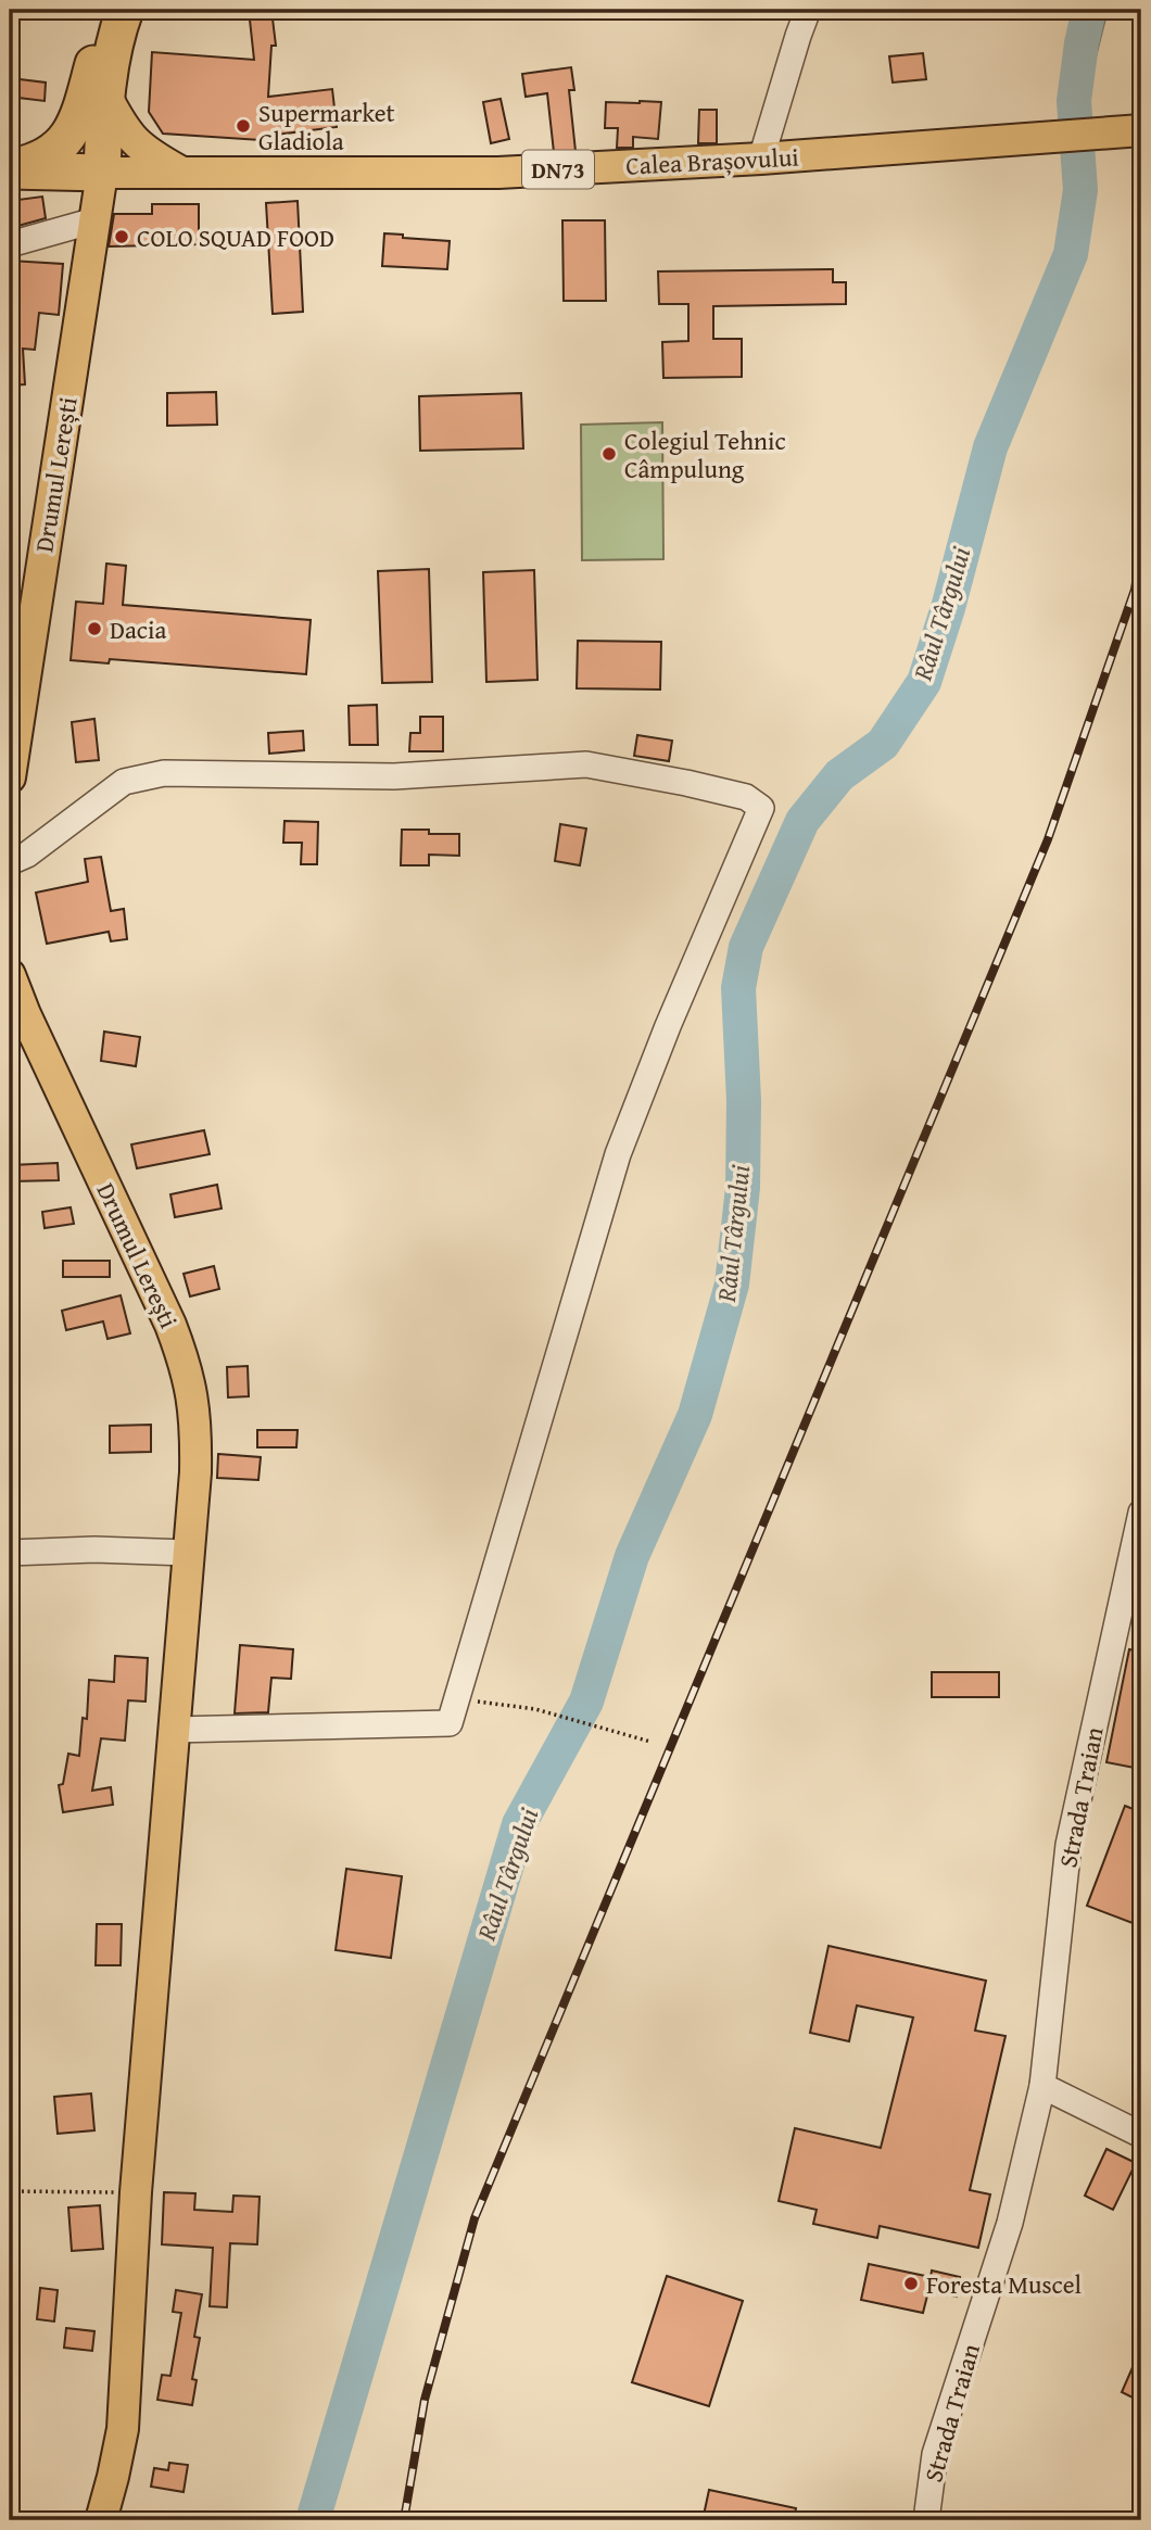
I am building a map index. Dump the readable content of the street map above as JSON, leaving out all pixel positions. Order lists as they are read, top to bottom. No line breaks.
{"streets":{"highway":["Calea Brașovului","DN73"],"main road":["Drumul Lerești"],"street":["Strada Traian"]},"crossings":[["Calea Brașovului","Drumul Lerești"]],"water":["Râul Târgului"],"places":["Supermarket Gladiola","COLO SQUAD FOOD","Colegiul Tehnic Câmpulung","Dacia","Foresta Muscel"]}
